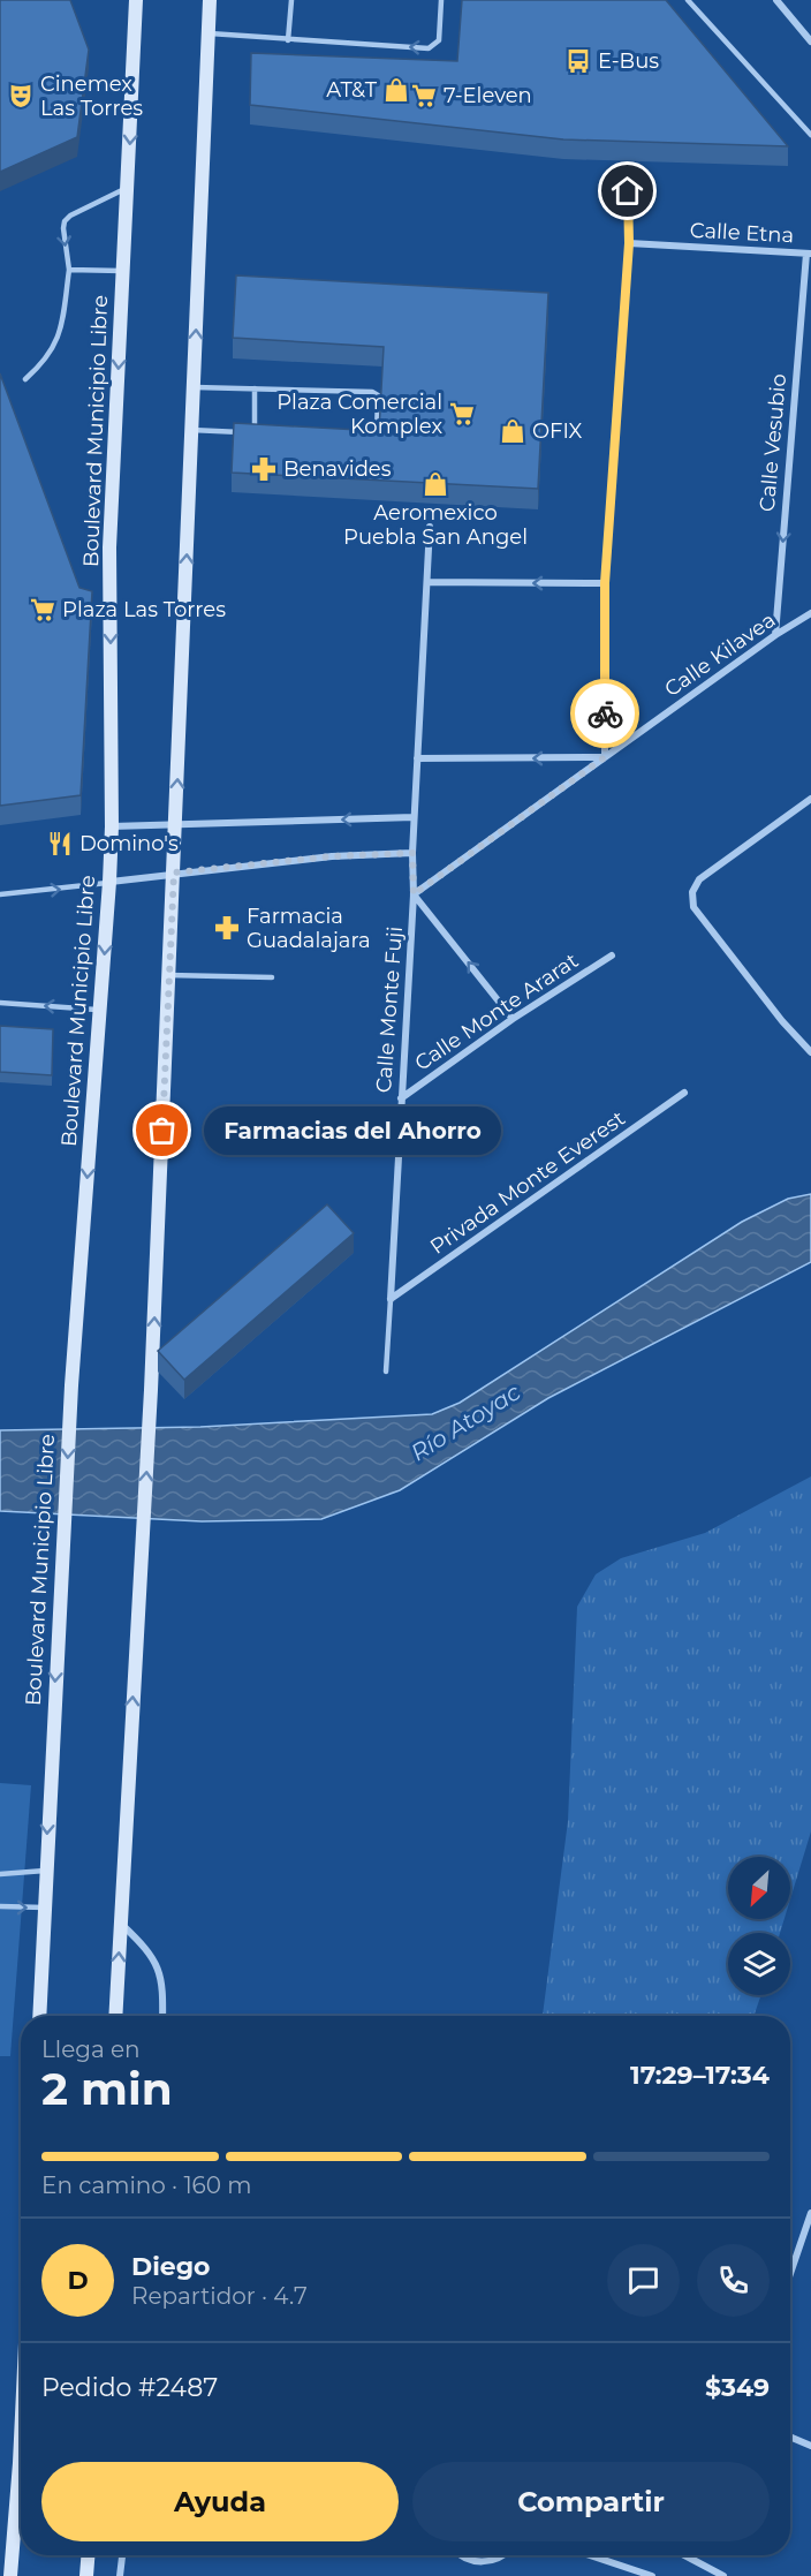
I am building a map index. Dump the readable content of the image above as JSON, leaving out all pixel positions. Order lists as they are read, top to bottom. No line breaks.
{"streets":{"main road":["Boulevard Municipio Libre"],"street":["Calle Etna","Calle Vesubio","Calle Kilavea","Calle Monte Fuji","Calle Monte Ararat","Privada Monte Everest"]},"crossings":[["Calle Etna","Calle Vesubio"],["Calle Vesubio","Calle Kilavea"],["Calle Kilavea","Calle Monte Fuji"],["Calle Monte Fuji","Calle Monte Ararat"],["Calle Monte Fuji","Privada Monte Everest"]],"one_way":["Calle Vesubio"],"water":["Río Atoyac"],"places":{"bus stop":["E-Bus"],"shop":["AT&T","OFIX","Aeromexico Puebla San Angel"],"theatre":["Cinemex Las Torres"],"supermarket":["7-Eleven","Plaza Comercial Komplex","Plaza Las Torres"],"pharmacy":["Benavides","Farmacia Guadalajara"],"restaurant":["Domino's"],"other":["Farmacias del Ahorro"]},"north":"bottom left","page":{"bubble":"Farmacias del Ahorro","heading":["2 min","Llega en","17:29–17:34"],"panel":["Diego","Repartidor · 4.7","Pedido #2487","$349"],"bar":"En camino · 160 m","round":"D","buttons":["Ayuda","Compartir"]}}
